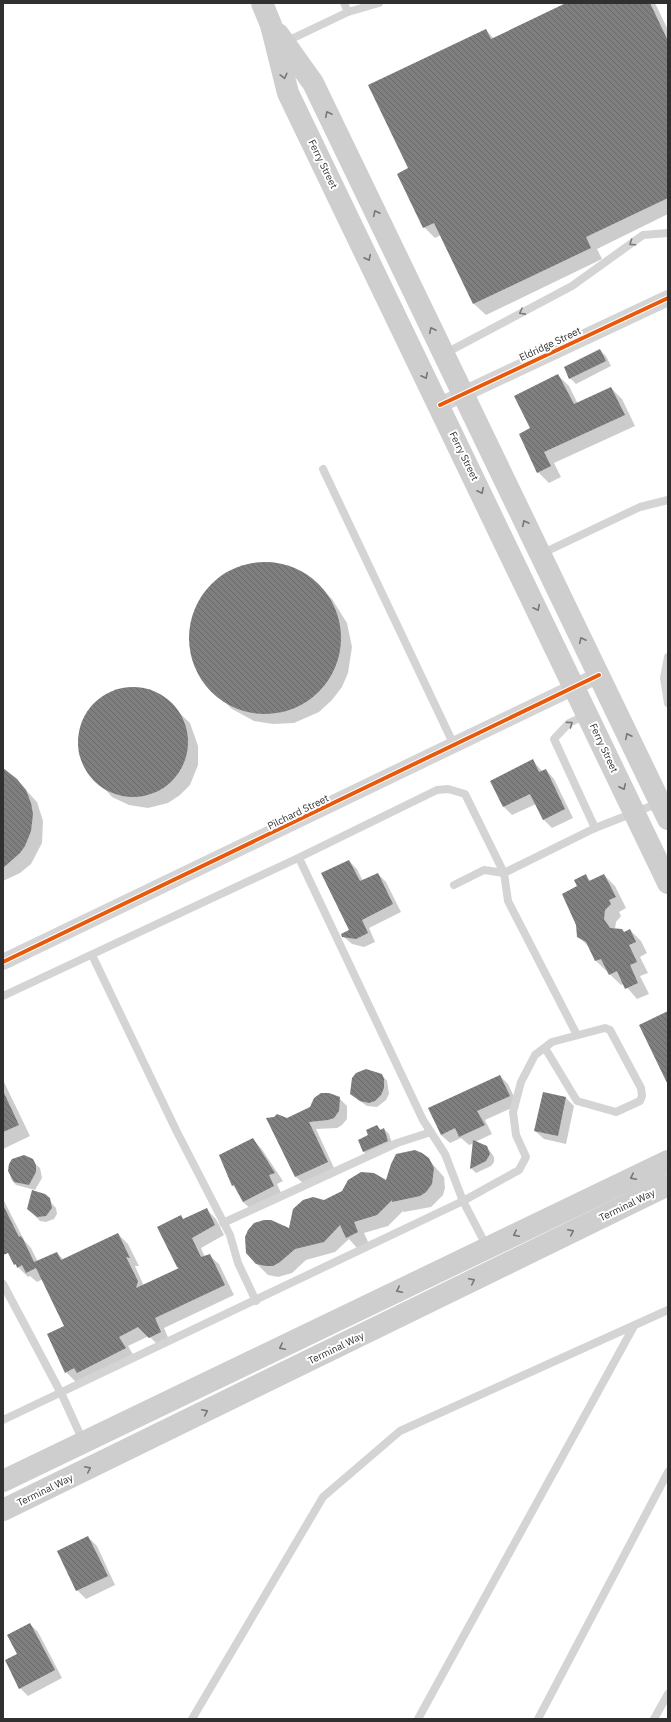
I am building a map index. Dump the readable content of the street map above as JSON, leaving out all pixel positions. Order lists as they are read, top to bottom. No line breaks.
{"streets":{"main road":["Ferry Street","Terminal Way"],"street":["Eldridge Street","Pilchard Street"]},"crossings":[["Ferry Street","Eldridge Street"],["Ferry Street","Pilchard Street"]]}
